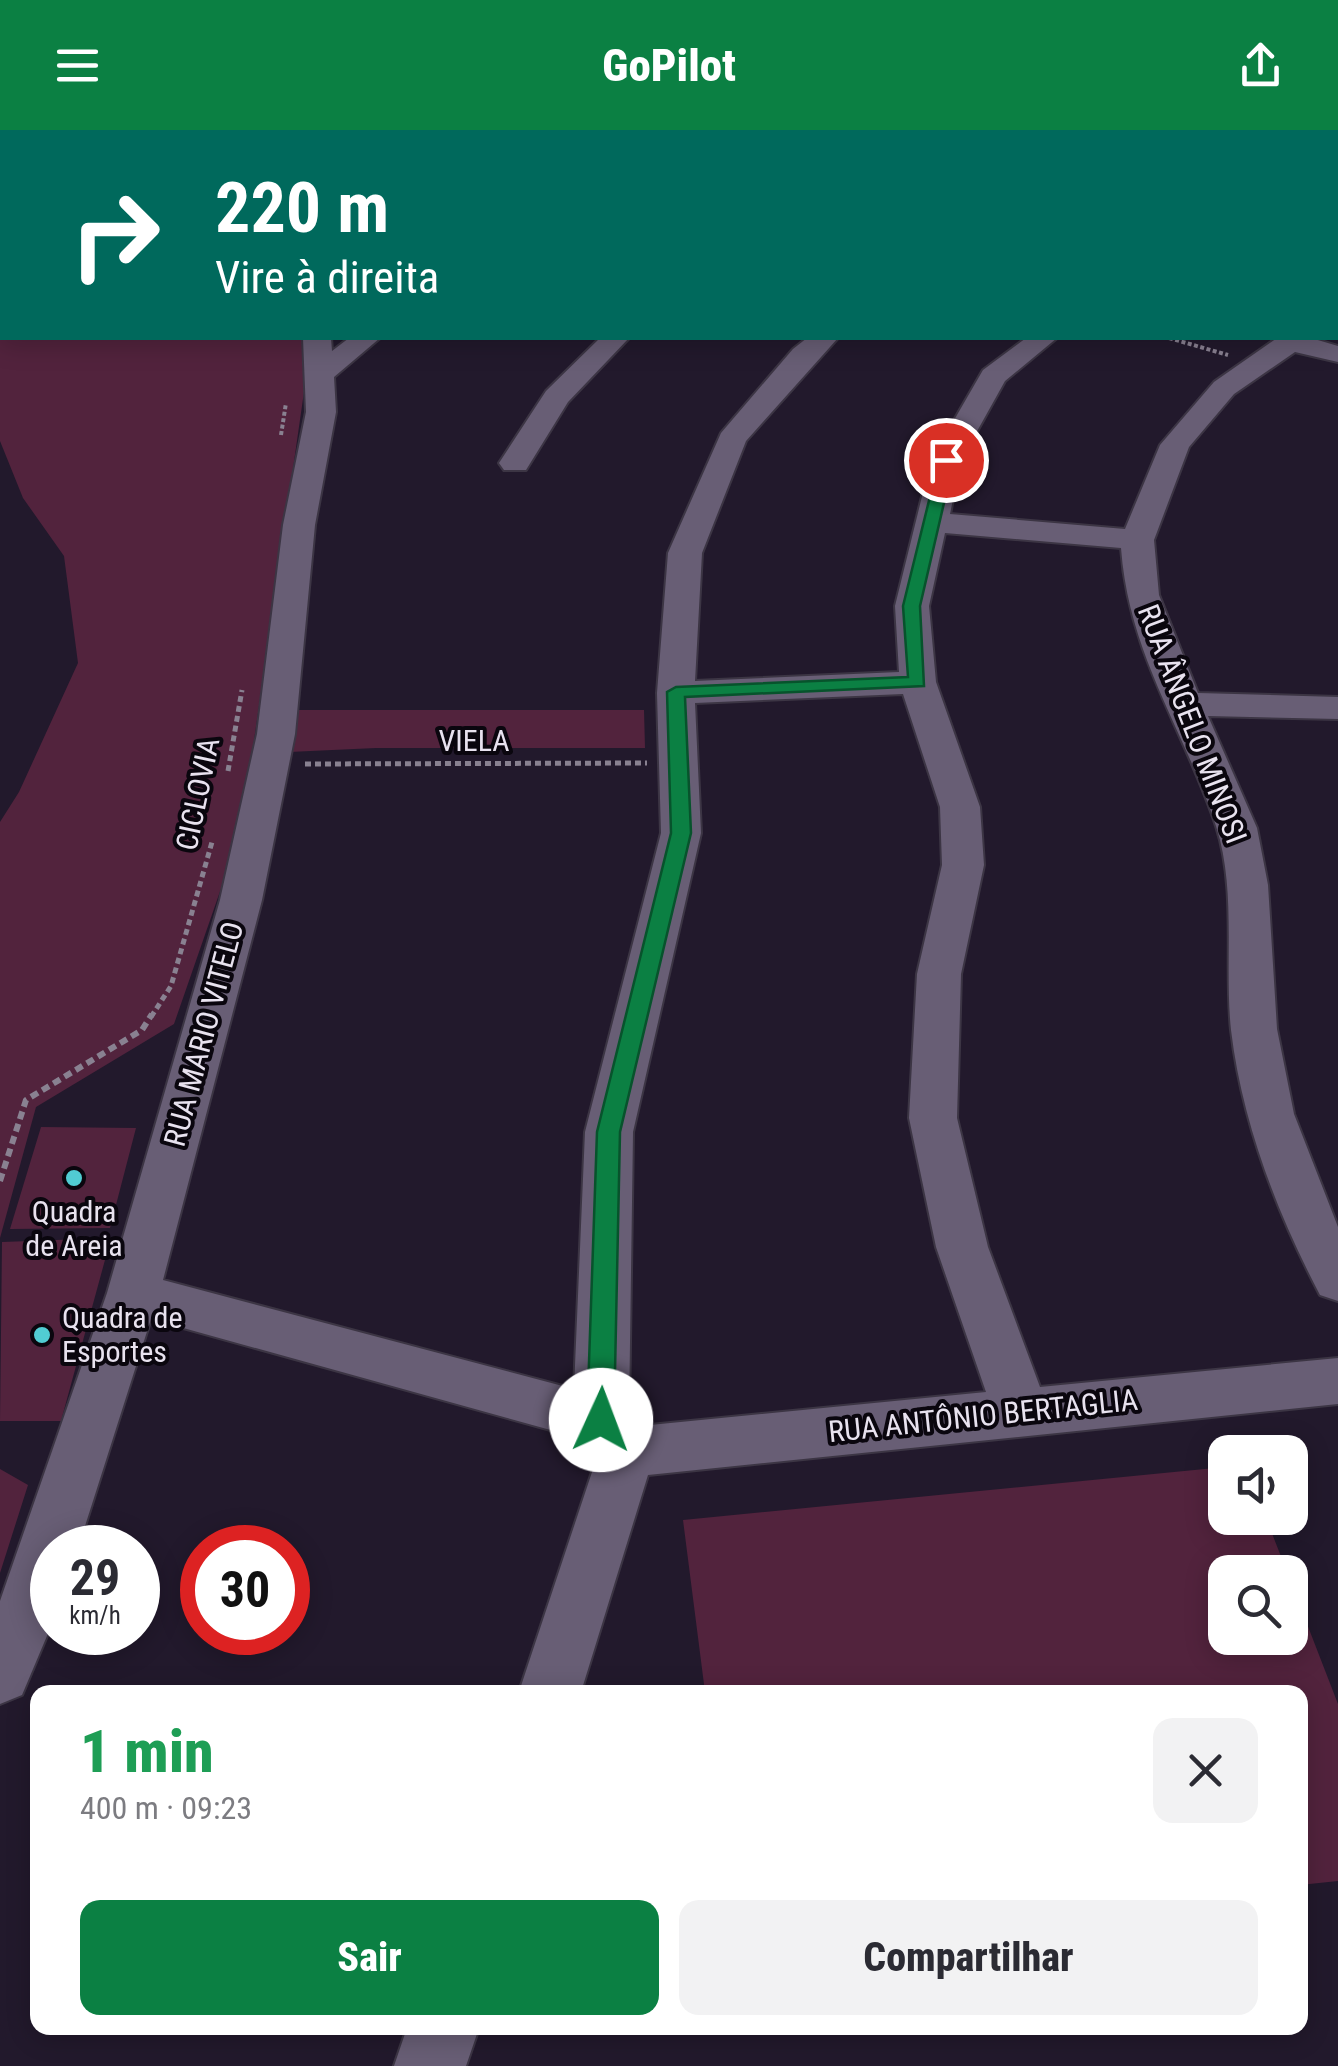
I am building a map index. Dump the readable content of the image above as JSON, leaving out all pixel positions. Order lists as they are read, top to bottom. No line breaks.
{"streets":{"street":["RUA ÂNGELO MINOSI","RUA MARIO VITELO","RUA ANTÔNIO BERTAGLIA"],"path":["VIELA","CICLOVIA"]},"crossings":[["VIELA","RUA MARIO VITELO"]],"places":["Quadra de Areia","Quadra de Esportes"],"page":{"header":"GoPilot","turn":["220 m","Vire à direita"],"speed":"29 km/h","limit":"30","heading":["1 min","400 m · 09:23"],"buttons":["Sair","Compartilhar"]}}
